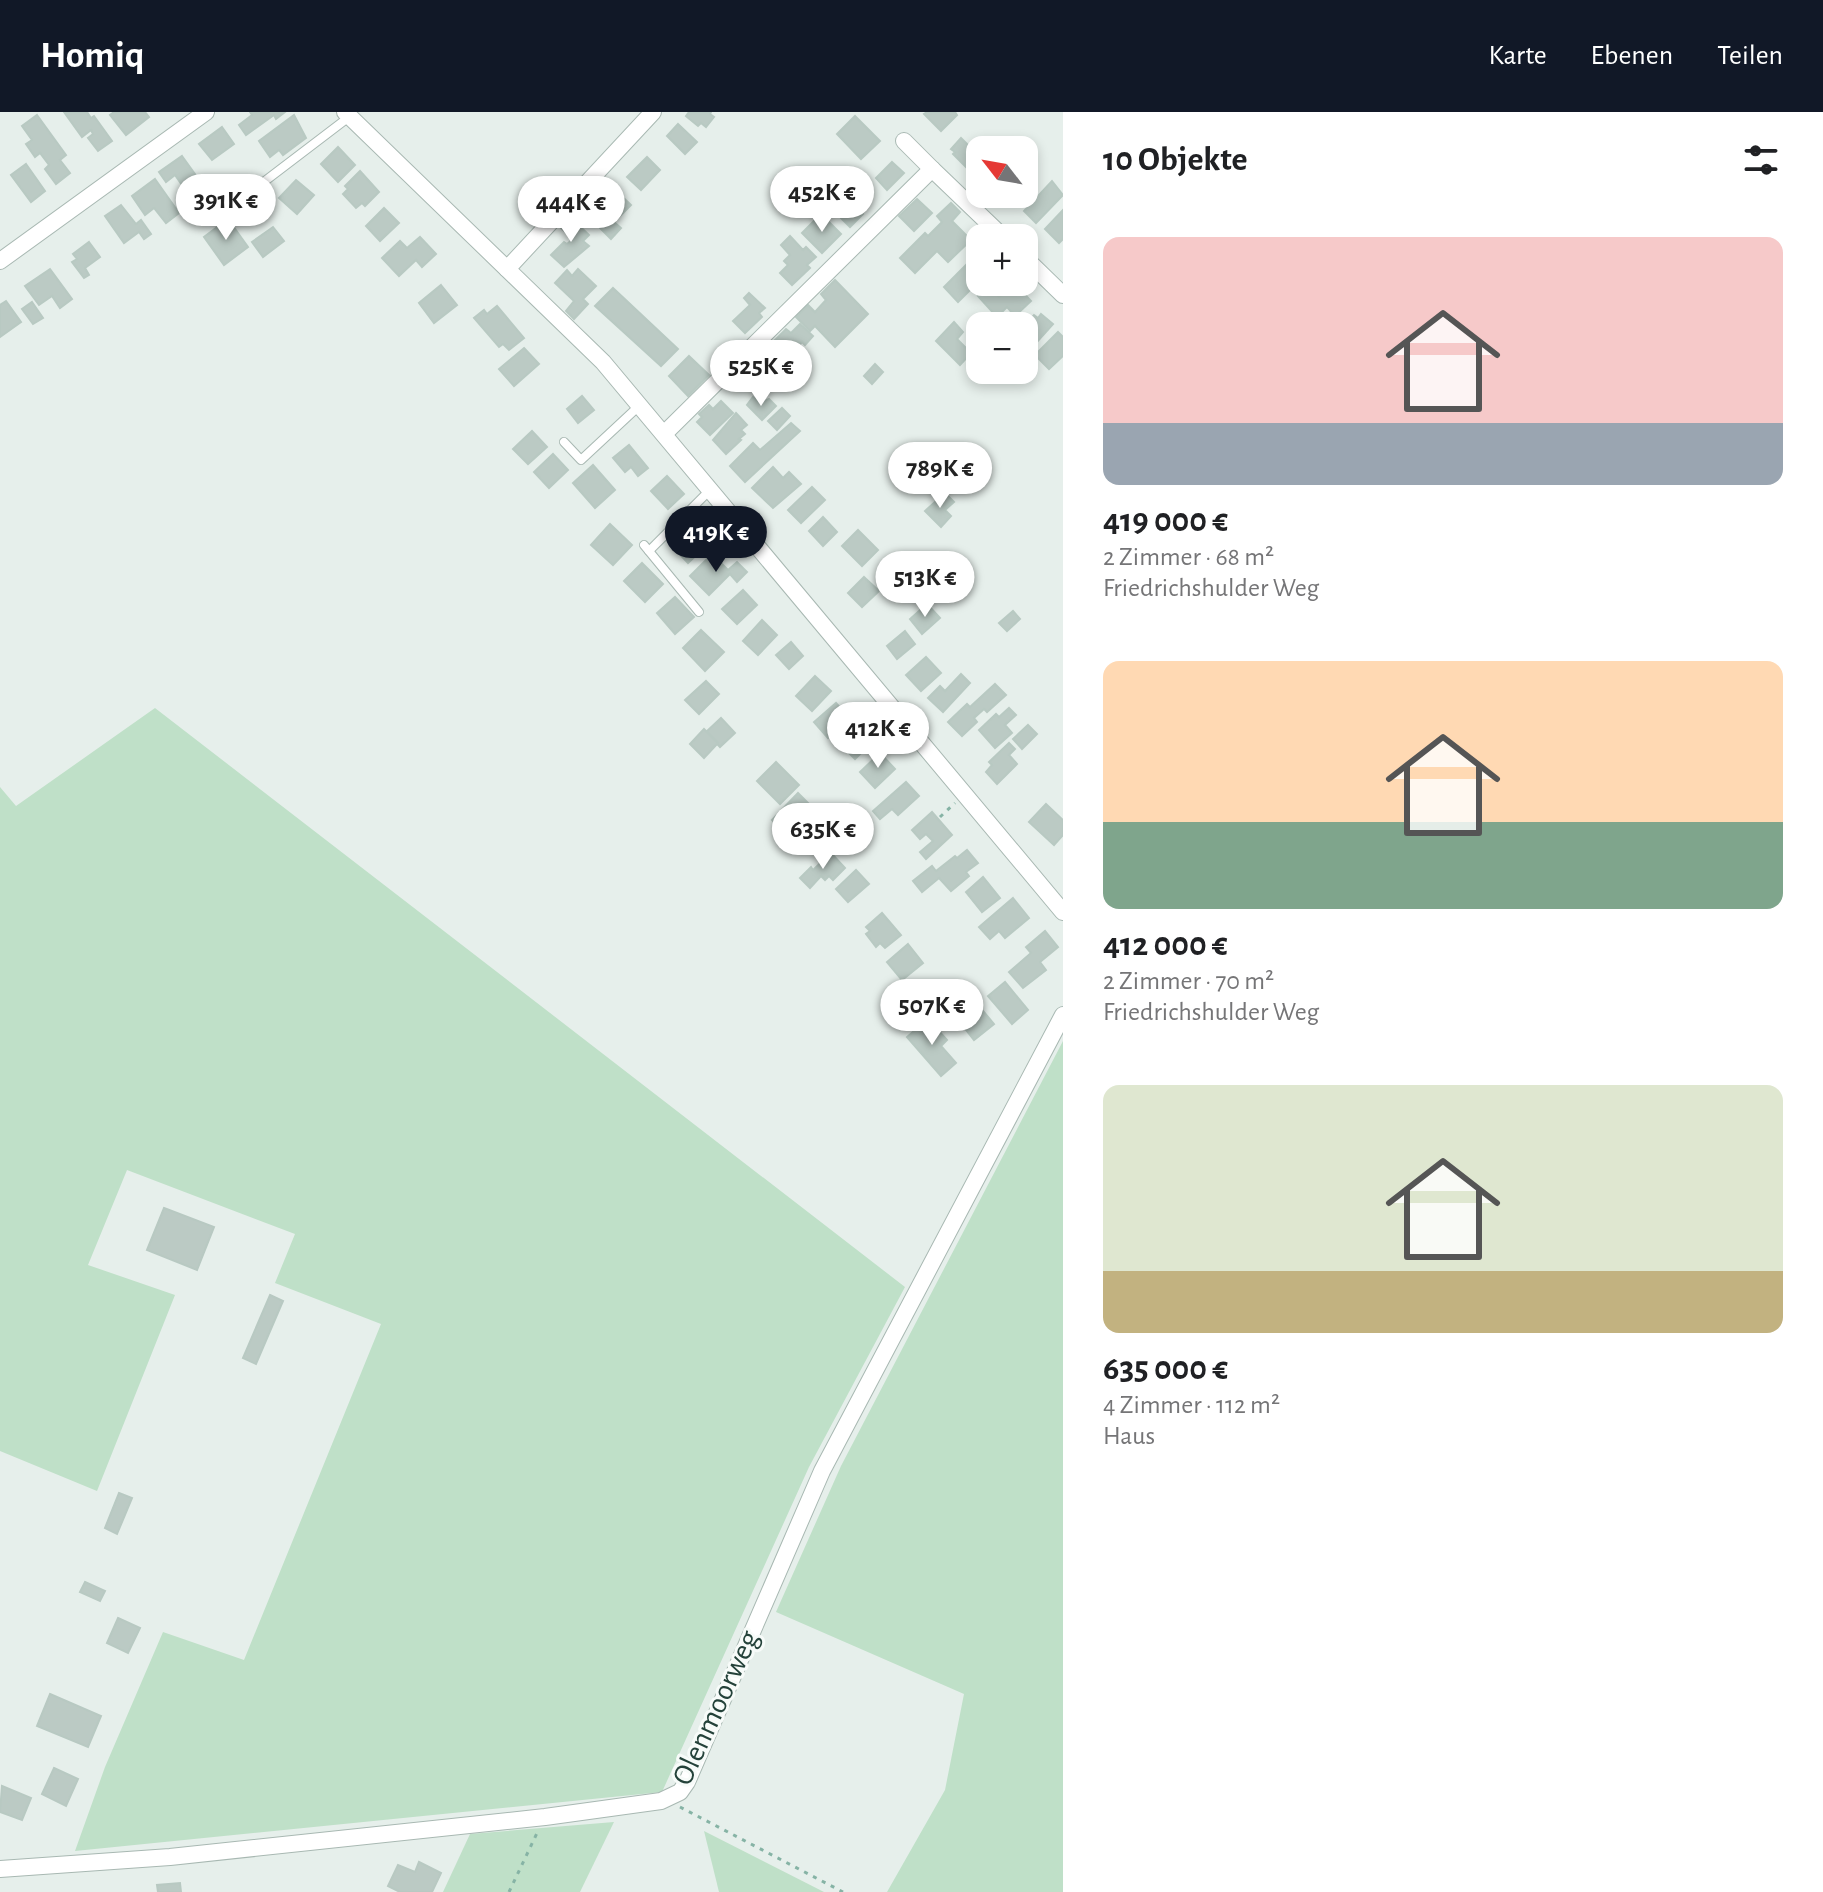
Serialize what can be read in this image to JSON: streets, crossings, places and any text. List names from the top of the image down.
{
  "streets": {
    "street": ["Olenmoorweg"]
  },
  "north": "top left",
  "page": {
    "header": "Homiq",
    "nav": ["Karte", "Ebenen", "Teilen"],
    "heading": "10 Objekte",
    "map_buttons": ["+", "−"],
    "price": [
      "452K €",
      "391K €",
      "444K €",
      "525K €",
      "789K €",
      "419K €",
      "513K €",
      "412K €",
      "635K €",
      "507K €"
    ],
    "list": [
      {
        "name": "419 000 €",
        "note": "2 Zimmer · 68 m² · Friedrichshulder Weg"
      },
      {
        "name": "412 000 €",
        "note": "2 Zimmer · 70 m² · Friedrichshulder Weg"
      },
      {
        "name": "635 000 €",
        "note": "4 Zimmer · 112 m² · Haus"
      }
    ]
  }
}
